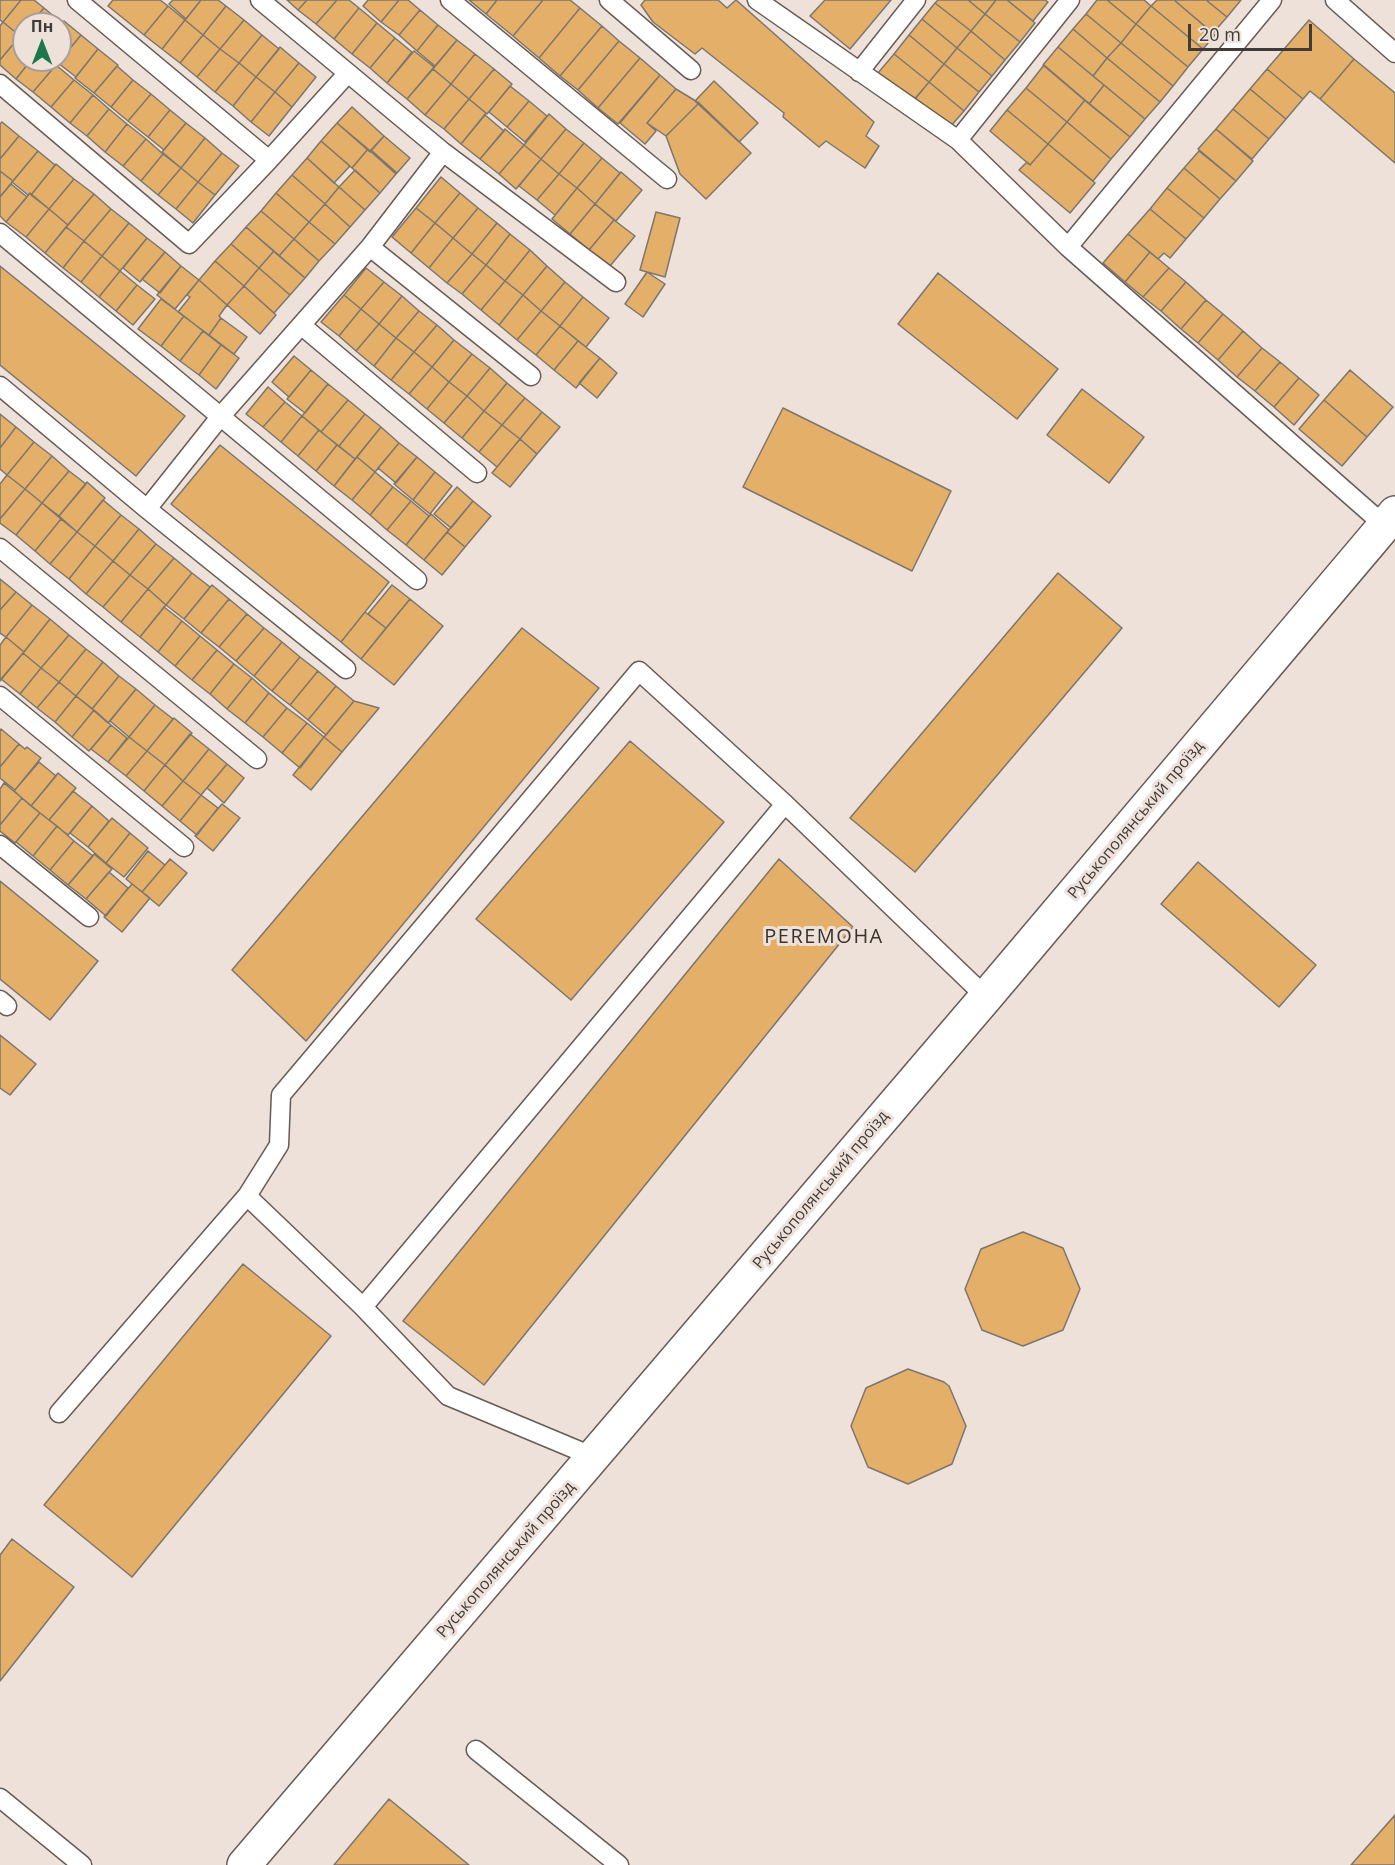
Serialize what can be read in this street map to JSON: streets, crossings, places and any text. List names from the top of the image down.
{
  "streets": {
    "street": ["Руськополянський проїзд"]
  },
  "districts": ["PEREMOHA"],
  "scale_bar": "20 m",
  "north": "top"
}
